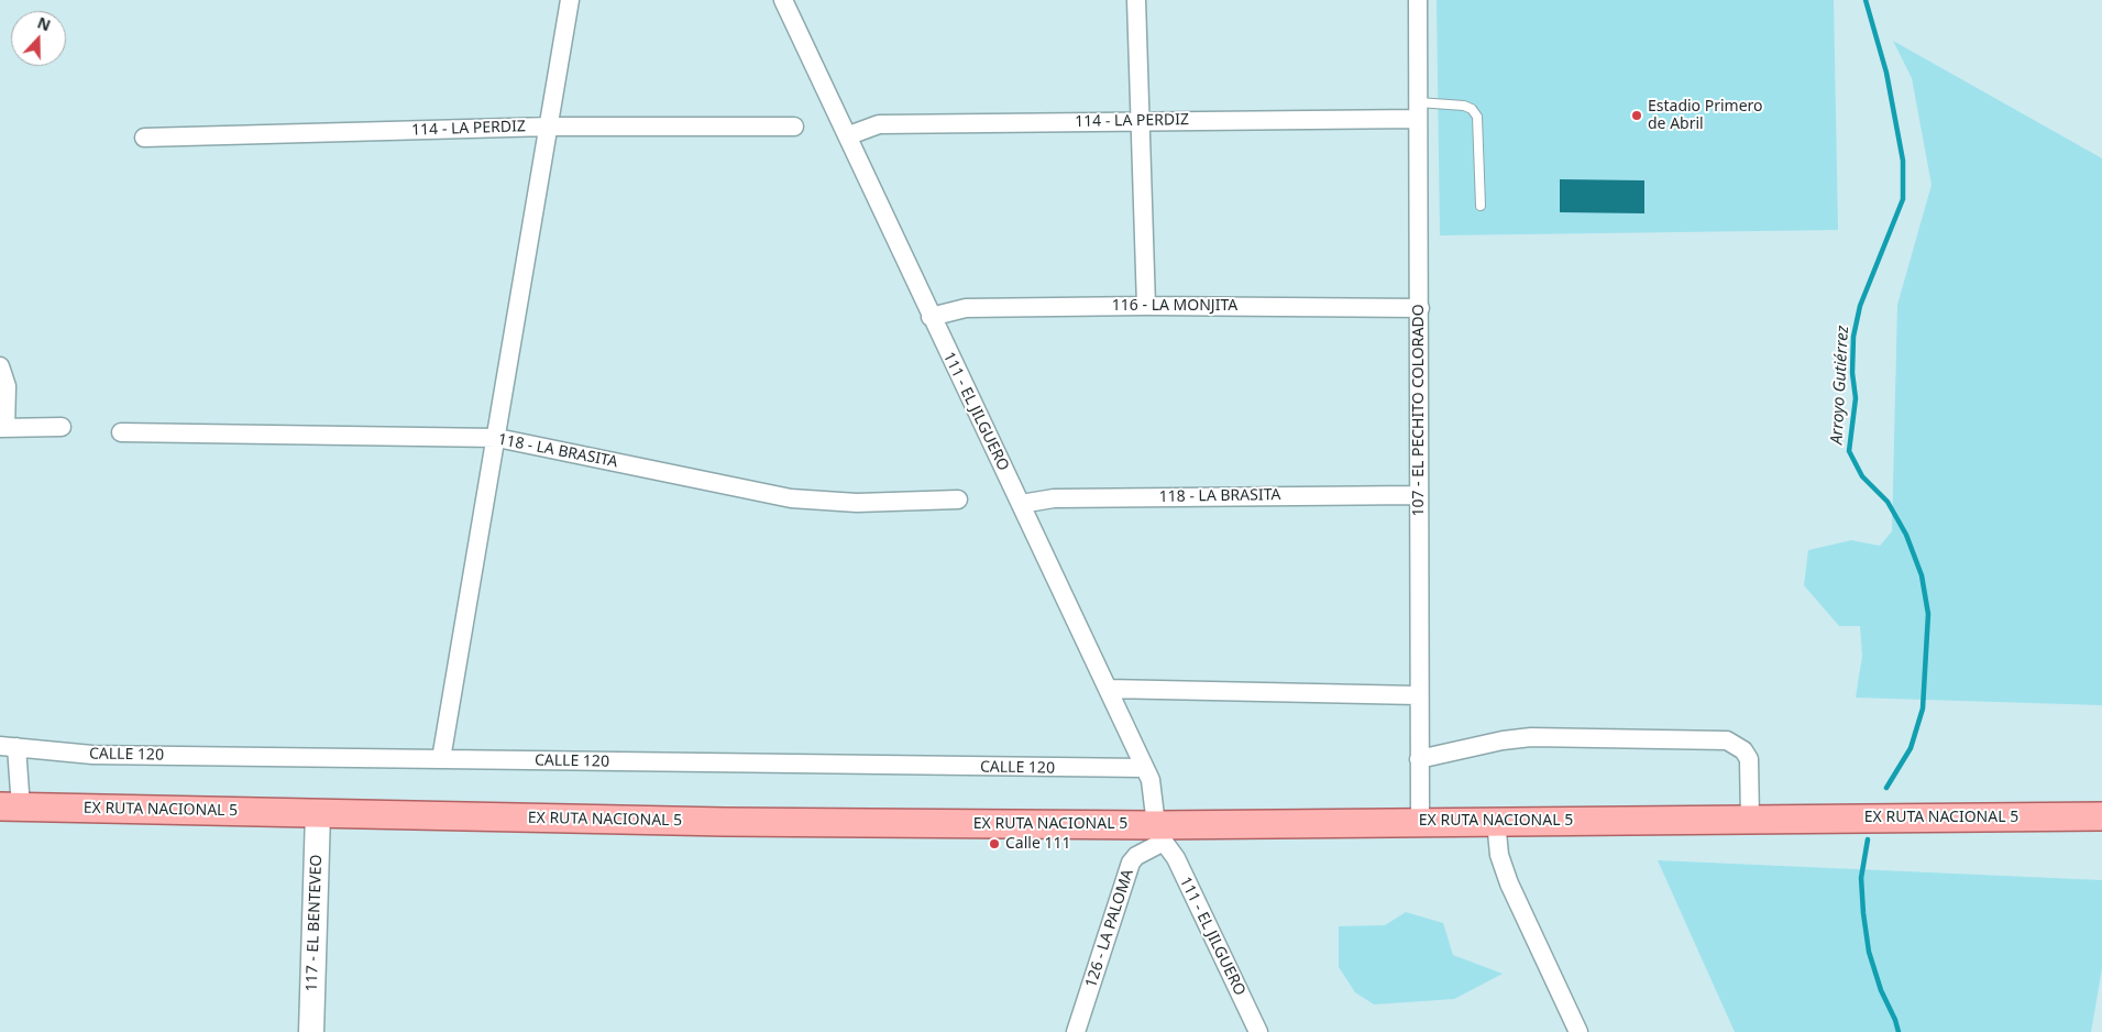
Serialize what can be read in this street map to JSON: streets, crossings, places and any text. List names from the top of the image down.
{
  "streets": {
    "main road": ["EX RUTA NACIONAL 5"],
    "street": [
      "114 - LA PERDIZ",
      "116 - LA MONJITA",
      "107 - EL PECHITO COLORADO",
      "111 - EL JILGUERO",
      "118 - LA BRASITA",
      "CALLE 120",
      "117 - EL BENTEVEO",
      "126 - LA PALOMA"
    ]
  },
  "crossings": [
    ["114 - LA PERDIZ", "107 - EL PECHITO COLORADO"],
    ["114 - LA PERDIZ", "111 - EL JILGUERO"],
    ["116 - LA MONJITA", "107 - EL PECHITO COLORADO"],
    ["116 - LA MONJITA", "111 - EL JILGUERO"],
    ["107 - EL PECHITO COLORADO", "118 - LA BRASITA"],
    ["107 - EL PECHITO COLORADO", "EX RUTA NACIONAL 5"],
    ["111 - EL JILGUERO", "118 - LA BRASITA"],
    ["111 - EL JILGUERO", "CALLE 120"],
    ["111 - EL JILGUERO", "EX RUTA NACIONAL 5"],
    ["111 - EL JILGUERO", "126 - LA PALOMA"],
    ["EX RUTA NACIONAL 5", "117 - EL BENTEVEO"],
    ["EX RUTA NACIONAL 5", "126 - LA PALOMA"]
  ],
  "water": ["Arroyo Gutiérrez"],
  "places": ["Estadio Primero de Abril", "Calle 111"],
  "north": "top"
}
